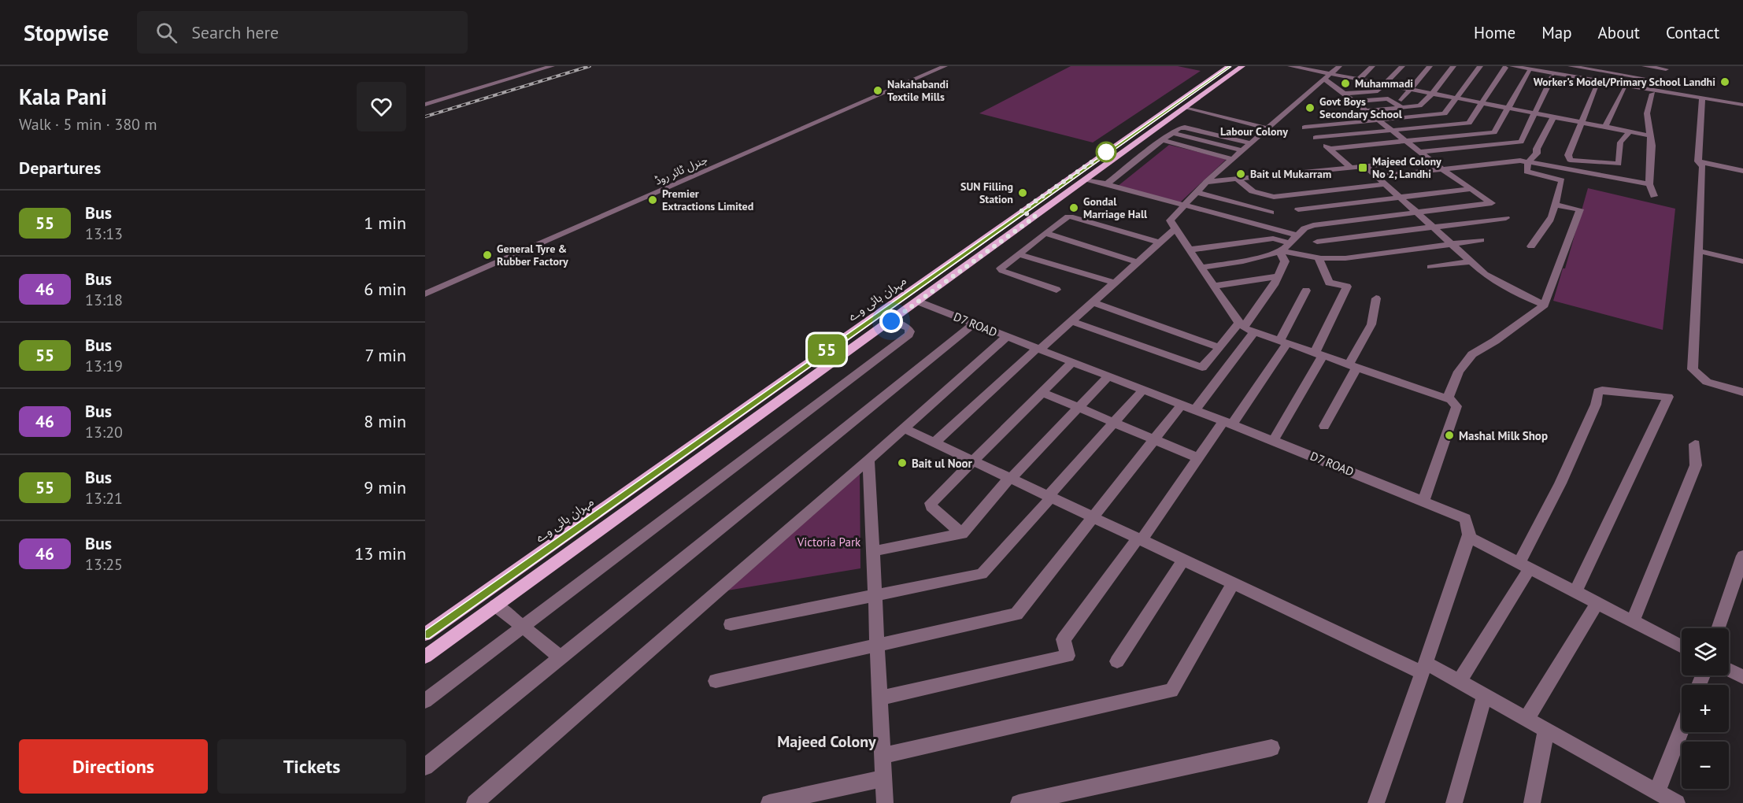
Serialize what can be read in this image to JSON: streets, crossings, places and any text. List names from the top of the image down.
{
  "streets": {
    "main road": ["مہران ہائی وے"],
    "street": ["جنرل ٹائر روڈ", "D7 ROAD"]
  },
  "districts": ["Labour Colony", "Majeed Colony"],
  "parks": ["Victoria Park"],
  "places": {
    "other": [
      "Worker's Model/Primary School Landhi",
      "Muhammadi",
      "Nakahabandi Textile Mills",
      "Govt Boys Secondary School",
      "Bait ul Mukarram",
      "SUN Filling Station",
      "Premier Extractions Limited",
      "Gondal Marriage Hall",
      "General Tyre & Rubber Factory",
      "Mashal Milk Shop",
      "Bait ul Noor"
    ],
    "transit": ["Majeed Colony No 2, Landhi"]
  },
  "lines": ["bus line 55"],
  "page": {
    "header": "Stopwise",
    "search": "Search here",
    "nav": [
      "Home",
      "Map",
      "About",
      "Contact"
    ],
    "heading": [
      ["Kala Pani", "Walk · 5 min · 380 m"],
      "Departures"
    ],
    "on_map": "55",
    "list": [
      {
        "mark": "55",
        "name": "Bus",
        "note": "13:13",
        "value": "1 min"
      },
      {
        "mark": "46",
        "name": "Bus",
        "note": "13:18",
        "value": "6 min"
      },
      {
        "mark": "55",
        "name": "Bus",
        "note": "13:19",
        "value": "7 min"
      },
      {
        "mark": "46",
        "name": "Bus",
        "note": "13:20",
        "value": "8 min"
      },
      {
        "mark": "55",
        "name": "Bus",
        "note": "13:21",
        "value": "9 min"
      },
      {
        "mark": "46",
        "name": "Bus",
        "note": "13:25",
        "value": "13 min"
      }
    ],
    "map_buttons": ["+", "−"],
    "buttons": ["Directions", "Tickets"]
  }
}
